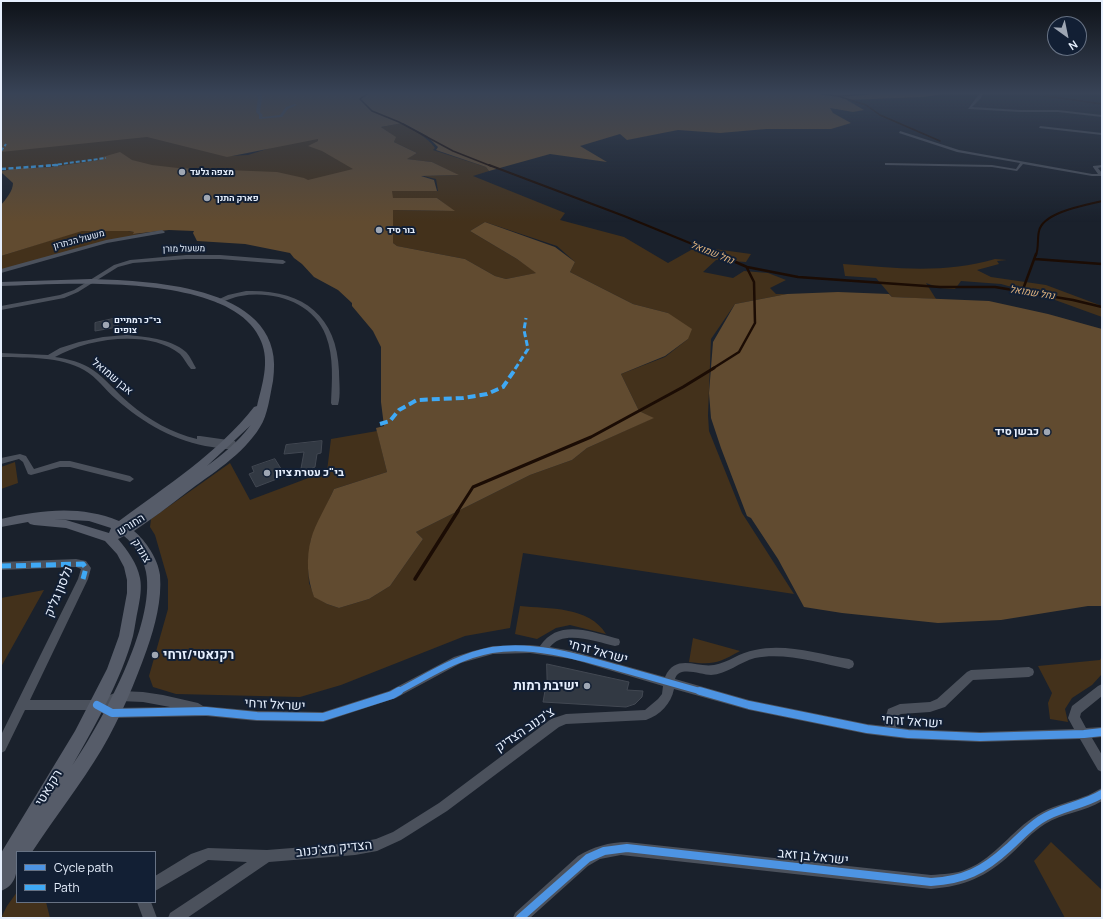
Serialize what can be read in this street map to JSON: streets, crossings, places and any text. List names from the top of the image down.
{
  "streets": {
    "street": [
      "משעול הכתרון",
      "משעול מורן",
      "אבן שמואל",
      "החורש",
      "צונדק",
      "נלסון גליק",
      "ישראל זרחי",
      "צ'כנוב הצדיק",
      "רקנאטי",
      "הצדיק מצ'כנוב",
      "ישראל בן זאב"
    ]
  },
  "crossings": [
    ["אבן שמואל", "החורש"],
    ["החורש", "צונדק"],
    ["צונדק", "ישראל זרחי"],
    ["צונדק", "רקנאטי"],
    ["ישראל זרחי", "צ'כנוב הצדיק"],
    ["ישראל זרחי", "רקנאטי"],
    ["צ'כנוב הצדיק", "הצדיק מצ'כנוב"]
  ],
  "water": ["נחל שמואל"],
  "places": [
    "מצפה גלעד",
    "פארק התנך",
    "בור סיד",
    "בי\"כ רמתיים צופים",
    "כבשן סיד",
    "בי\"כ עטרת ציון",
    "רקנאטי/זרחי",
    "ישיבת רמות"
  ],
  "legend": ["Cycle path", "Path"],
  "north": "bottom right"
}
